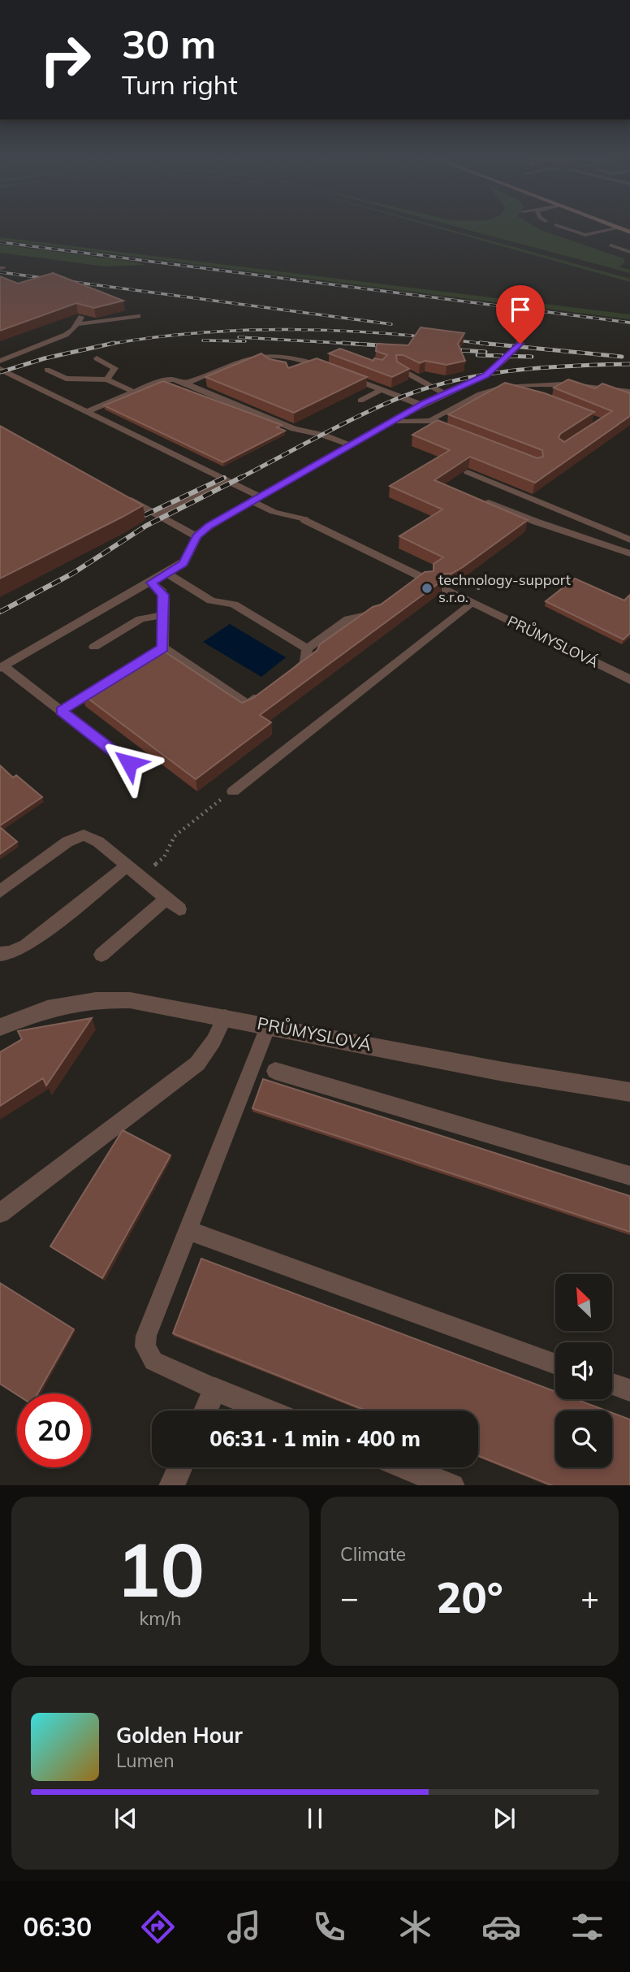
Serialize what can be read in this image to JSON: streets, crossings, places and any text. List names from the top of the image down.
{
  "streets": {
    "street": ["PRŮMYSLOVÁ"]
  },
  "places": ["technology-support s.r.o."],
  "north": "top left",
  "page": {
    "turn": ["30 m", "Turn right"],
    "limit": "20",
    "trip": "06:31 · 1 min · 400 m",
    "tile": [
      ["10", "km/h"],
      "Climate"
    ],
    "heat": ["−", "20°", "+"],
    "song": ["Golden Hour", "Lumen"],
    "tabs": "06:30"
  }
}
